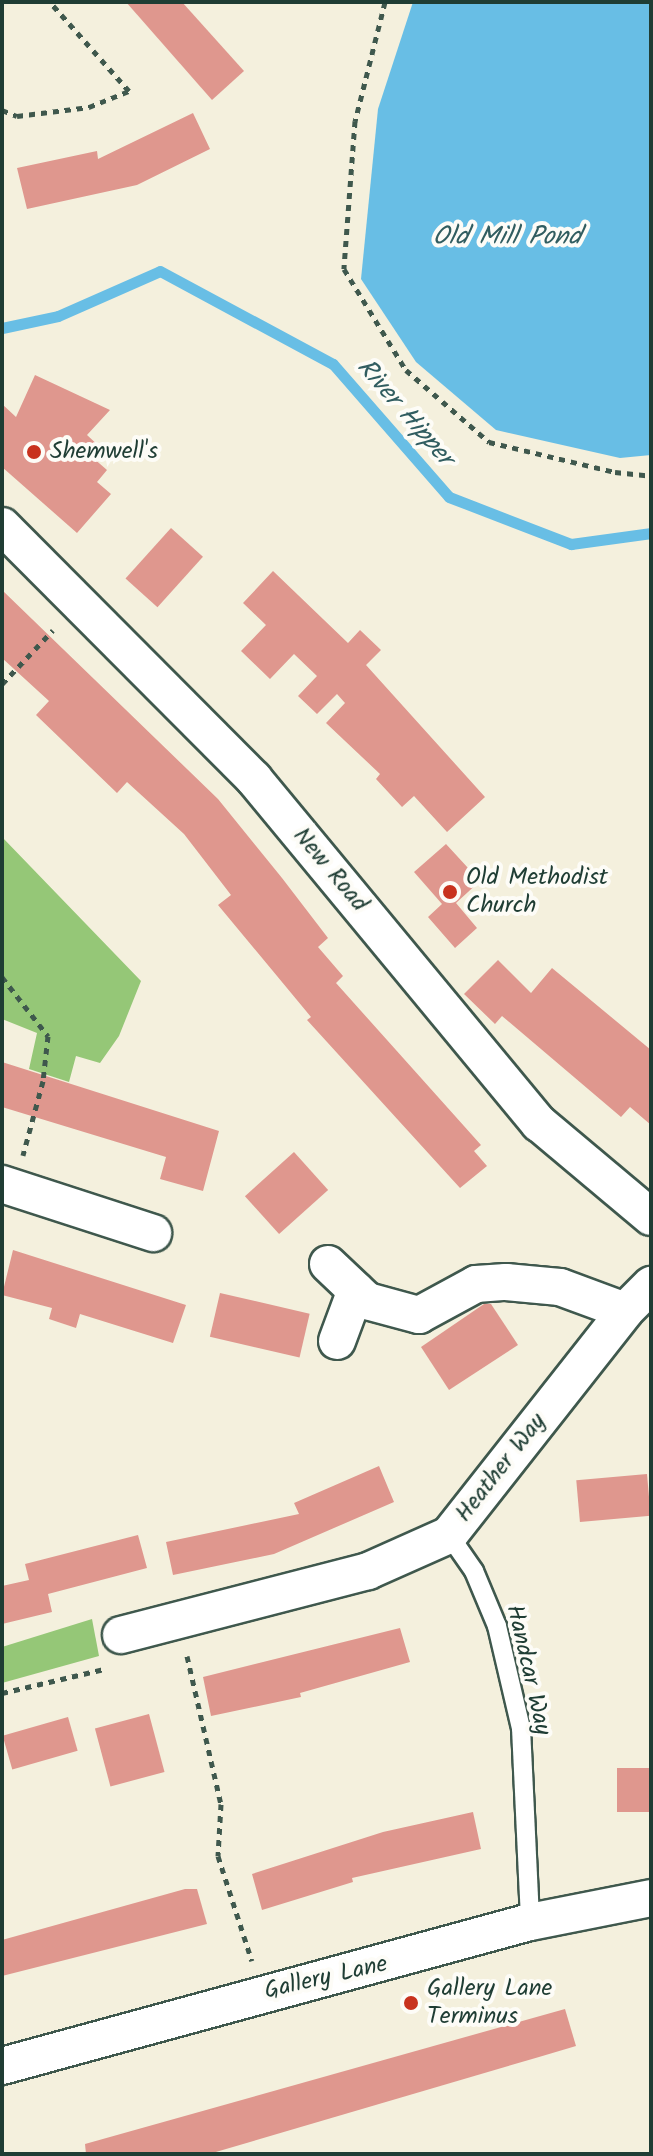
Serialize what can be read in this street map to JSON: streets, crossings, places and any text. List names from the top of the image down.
{
  "streets": {
    "street": ["New Road", "Heather Way", "Gallery Lane"],
    "lane": ["Handcar Way"]
  },
  "crossings": [
    ["Heather Way", "Handcar Way"],
    ["Handcar Way", "Gallery Lane"]
  ],
  "water": ["Old Mill Pond", "River Hipper"],
  "places": ["Shemwell's", "Old Methodist Church", "Gallery Lane Terminus"]
}
